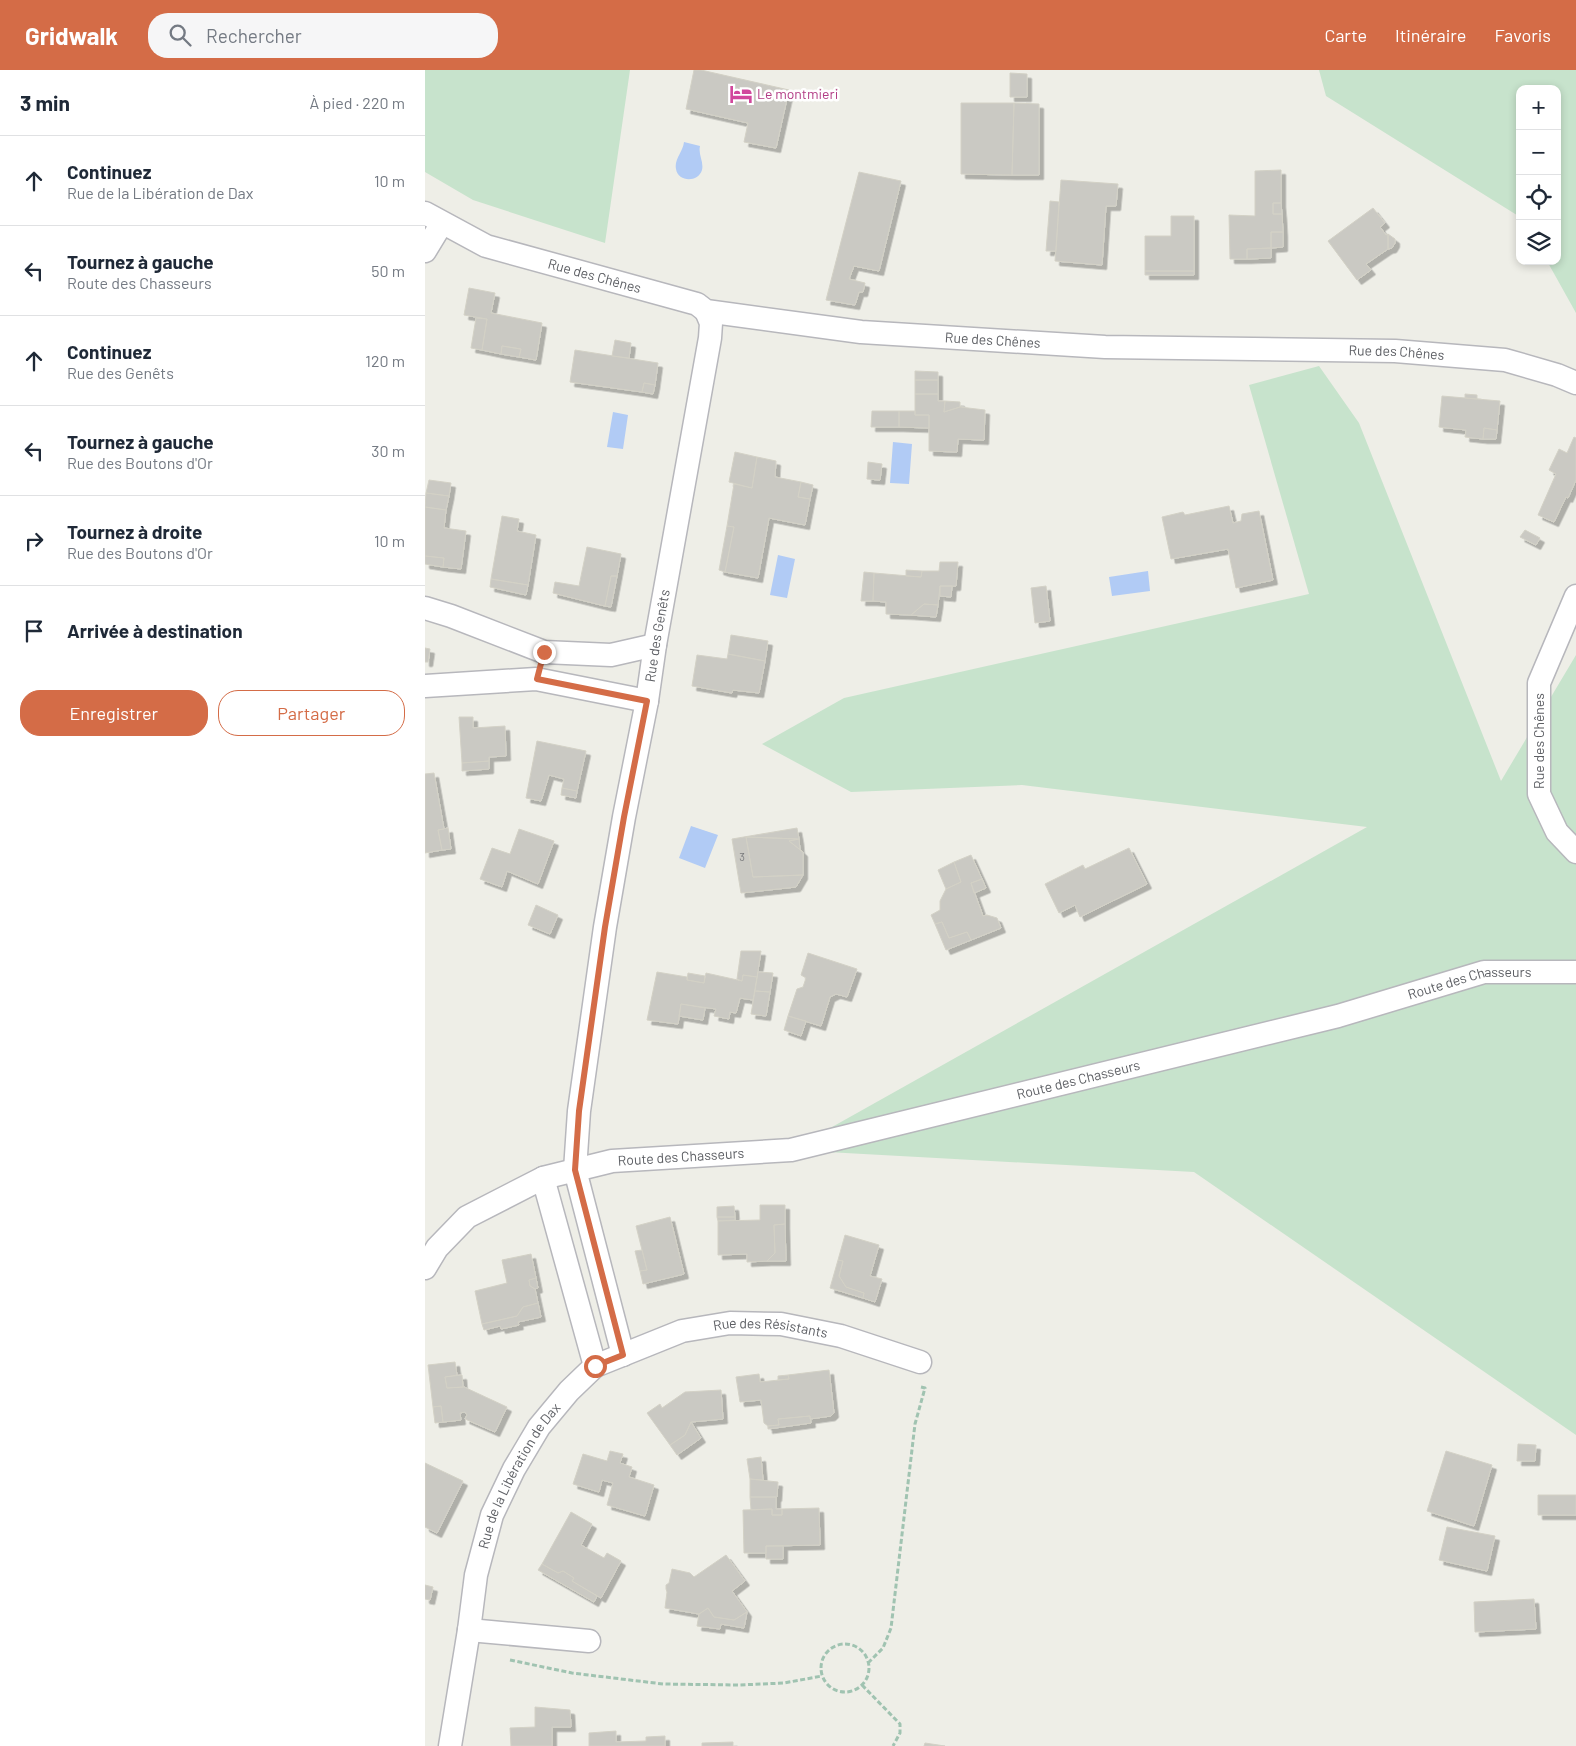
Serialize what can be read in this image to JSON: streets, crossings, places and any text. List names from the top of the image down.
{
  "streets": {
    "street": [
      "Rue des Chênes",
      "Rue des Genêts",
      "Route des Chasseurs",
      "Rue des Résistants",
      "Rue de la Libération de Dax"
    ]
  },
  "crossings": [
    ["Rue des Chênes", "Rue des Genêts"],
    ["Rue des Genêts", "Route des Chasseurs"],
    ["Rue des Résistants", "Rue de la Libération de Dax"]
  ],
  "places": {
    "hotel": ["Le montmieri"]
  },
  "house_numbers": ["3"],
  "page": {
    "header": "Gridwalk",
    "search": "Rechercher",
    "nav": ["Carte", "Itinéraire", "Favoris"],
    "heading": ["3 min", "À pied · 220 m"],
    "map_buttons": ["+", "−"],
    "list": [
      ["Continuez", "Rue de la Libération de Dax", "10 m"],
      ["Tournez à gauche", "Route des Chasseurs", "50 m"],
      ["Continuez", "Rue des Genêts", "120 m"],
      ["Tournez à gauche", "Rue des Boutons d'Or", "30 m"],
      ["Tournez à droite", "Rue des Boutons d'Or", "10 m"],
      "Arrivée à destination"
    ],
    "buttons": ["Enregistrer", "Partager"]
  }
}
